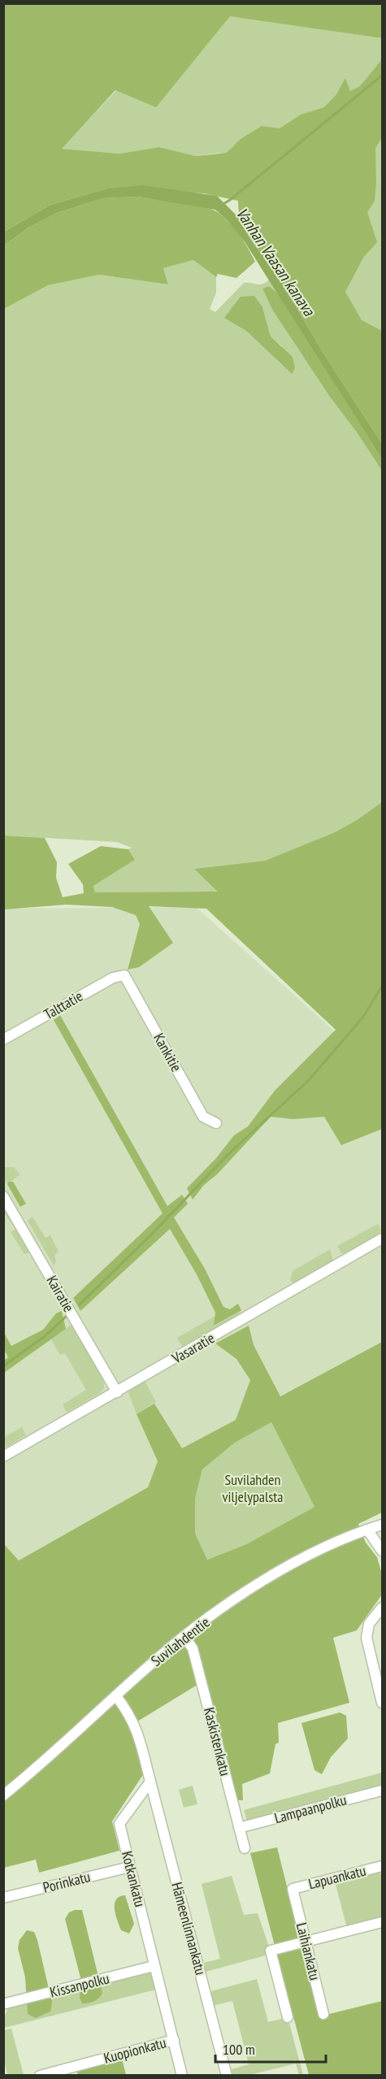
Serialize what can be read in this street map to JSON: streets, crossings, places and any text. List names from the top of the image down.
{
  "streets": {
    "street": [
      "Talttatie",
      "Kankitie",
      "Kairatie",
      "Vasaratie",
      "Suvilahdentie",
      "Kaskistenkatu",
      "Lampaanpolku",
      "Lapuankatu",
      "Kotkankatu",
      "Porinkatu",
      "Hämeenlinnankatu",
      "Laihiankatu",
      "Kissanpolku",
      "Kuopionkatu"
    ]
  },
  "crossings": [
    ["Talttatie", "Kankitie"],
    ["Kairatie", "Vasaratie"],
    ["Suvilahdentie", "Kaskistenkatu"],
    ["Kaskistenkatu", "Lampaanpolku"],
    ["Lapuankatu", "Laihiankatu"],
    ["Kotkankatu", "Porinkatu"],
    ["Kotkankatu", "Hämeenlinnankatu"],
    ["Kotkankatu", "Kissanpolku"],
    ["Kotkankatu", "Kuopionkatu"]
  ],
  "water": ["Vanhan Vaasan kanava"],
  "parks": ["Suvilahden viljelypalsta"],
  "scale_bar": "100 m"
}
